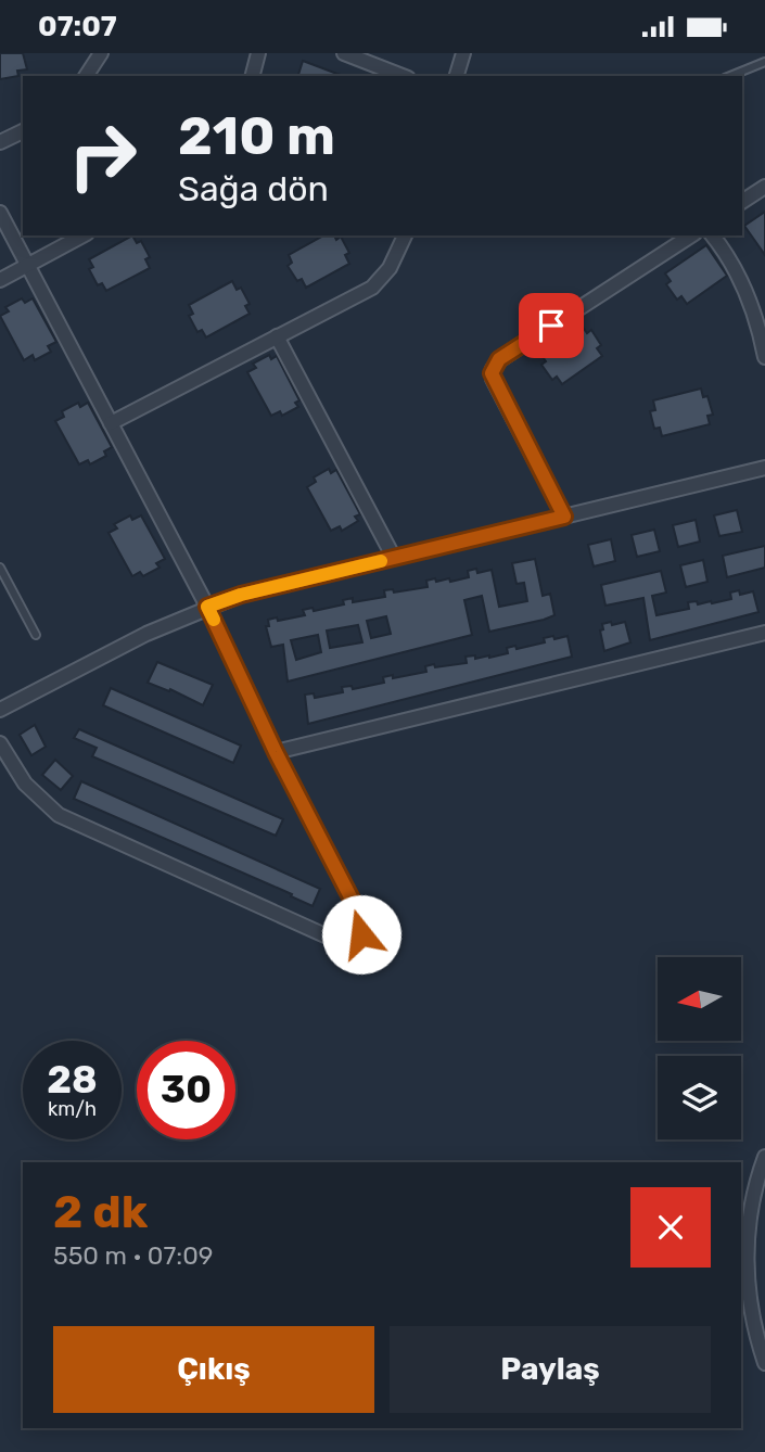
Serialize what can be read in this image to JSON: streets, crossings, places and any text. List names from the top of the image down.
{
  "north": "left",
  "page": {
    "status": "07:07",
    "turn": ["210 m", "Sağa dön"],
    "speed": "28 km/h",
    "limit": "30",
    "heading": ["2 dk", "550 m · 07:09"],
    "buttons": ["Çıkış", "Paylaş"]
  }
}
